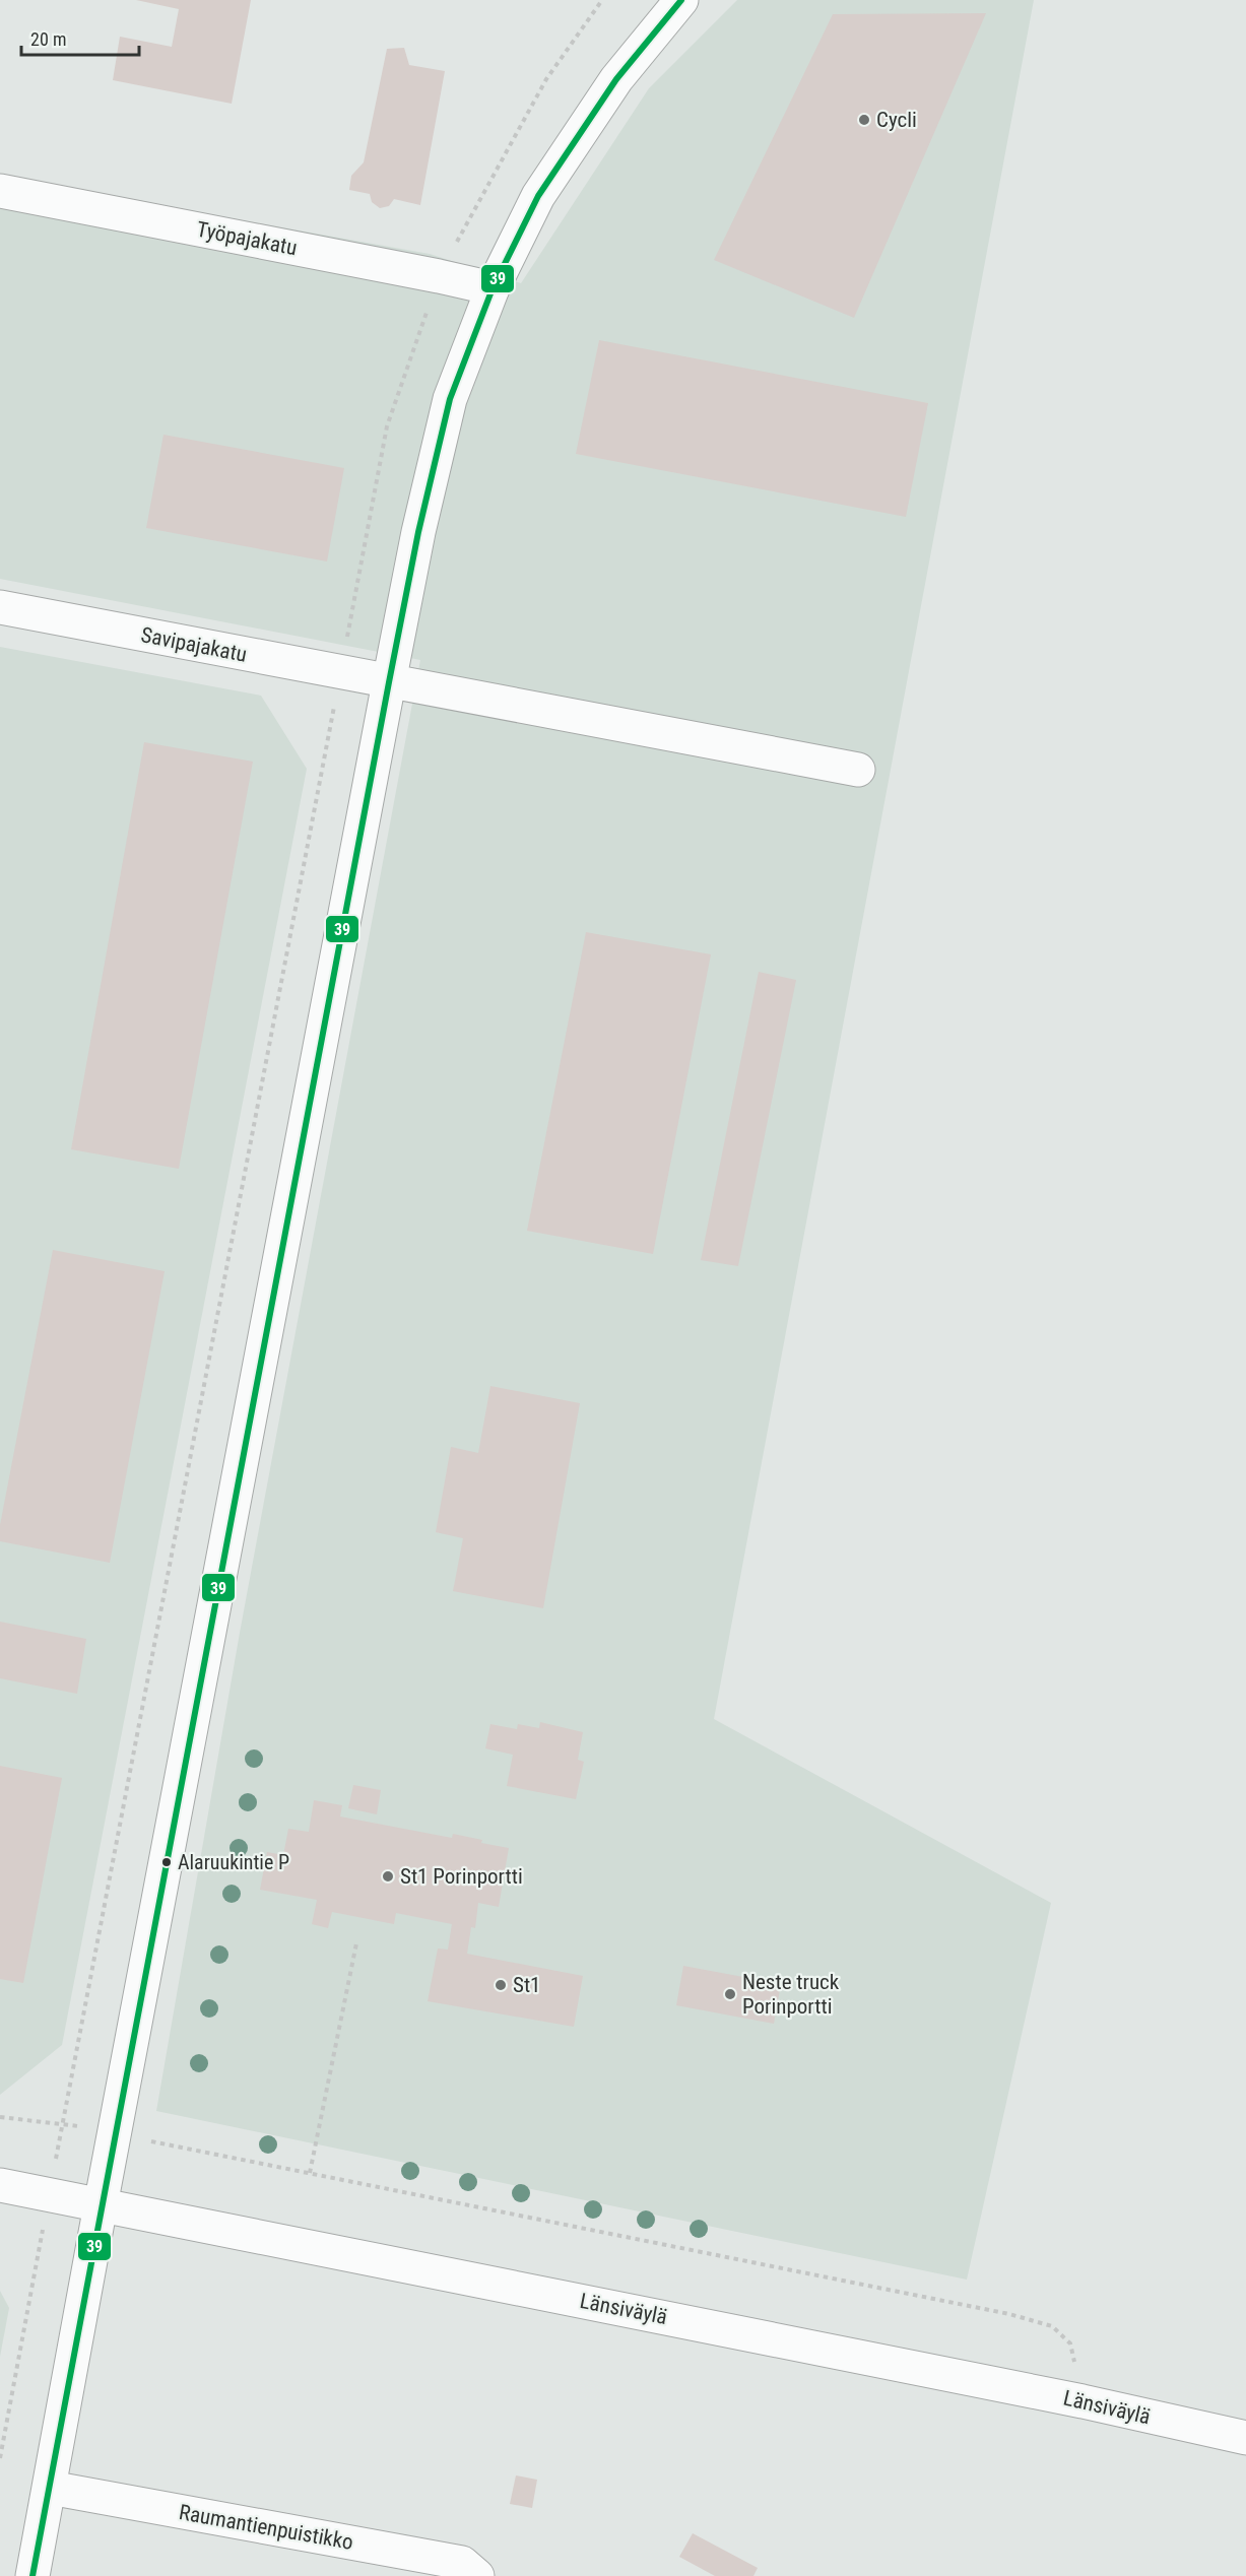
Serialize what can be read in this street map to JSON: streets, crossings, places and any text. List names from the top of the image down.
{
  "streets": {
    "main road": [
      "Työpajakatu",
      "Savipajakatu",
      "Länsiväylä",
      "Raumantienpuistikko"
    ]
  },
  "places": [
    "Cycli",
    "Alaruukintie P",
    "St1 Porinportti",
    "St1",
    "Neste truck Porinportti"
  ],
  "lines": ["transit line 39"],
  "scale_bar": "20 m"
}
